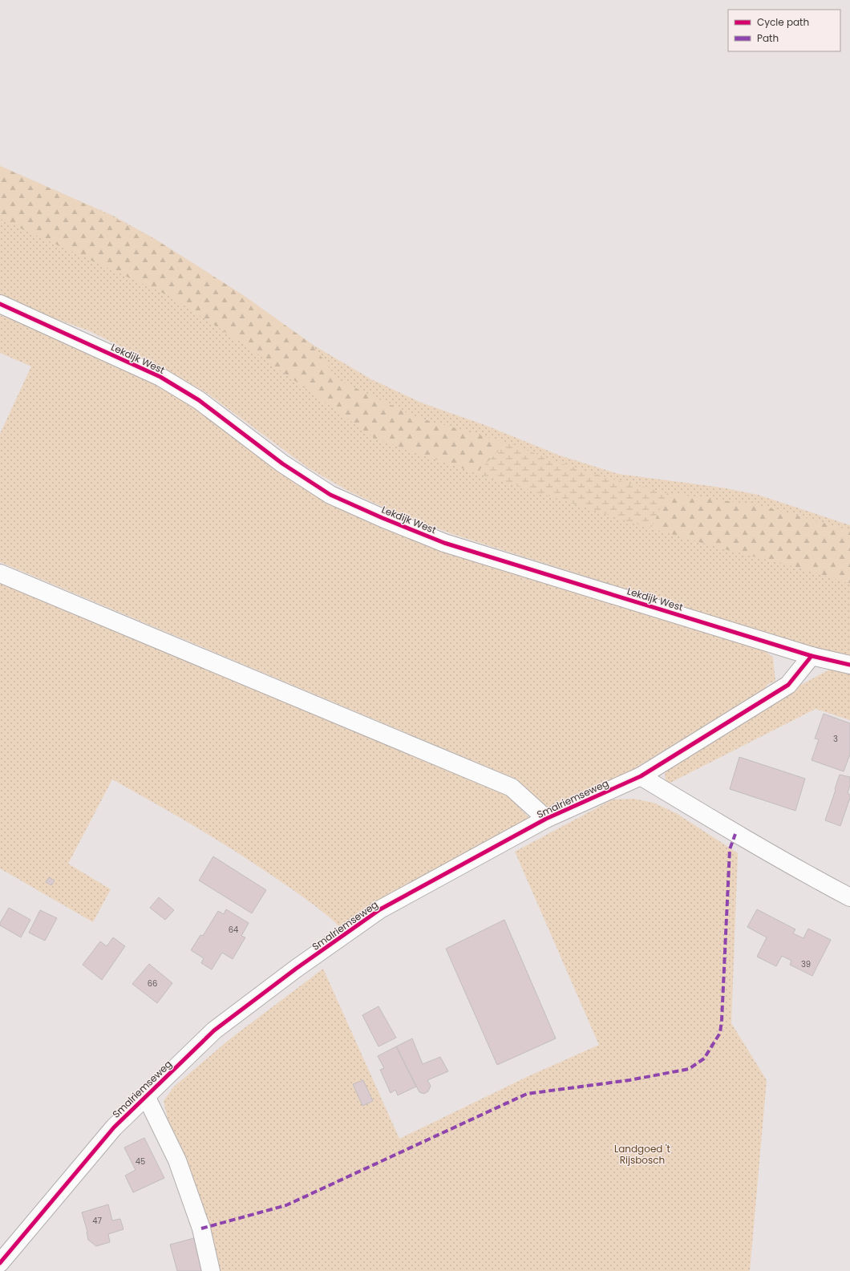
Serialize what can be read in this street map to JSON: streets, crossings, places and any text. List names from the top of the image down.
{
  "streets": {
    "street": ["Lekdijk West", "Smalriemseweg"]
  },
  "crossings": [
    ["Lekdijk West", "Smalriemseweg"]
  ],
  "parks": ["Landgoed 't Rijsbosch"],
  "house_numbers": [
    "3",
    "64",
    "39",
    "66",
    "45",
    "47"
  ],
  "legend": ["Cycle path", "Path"]
}
